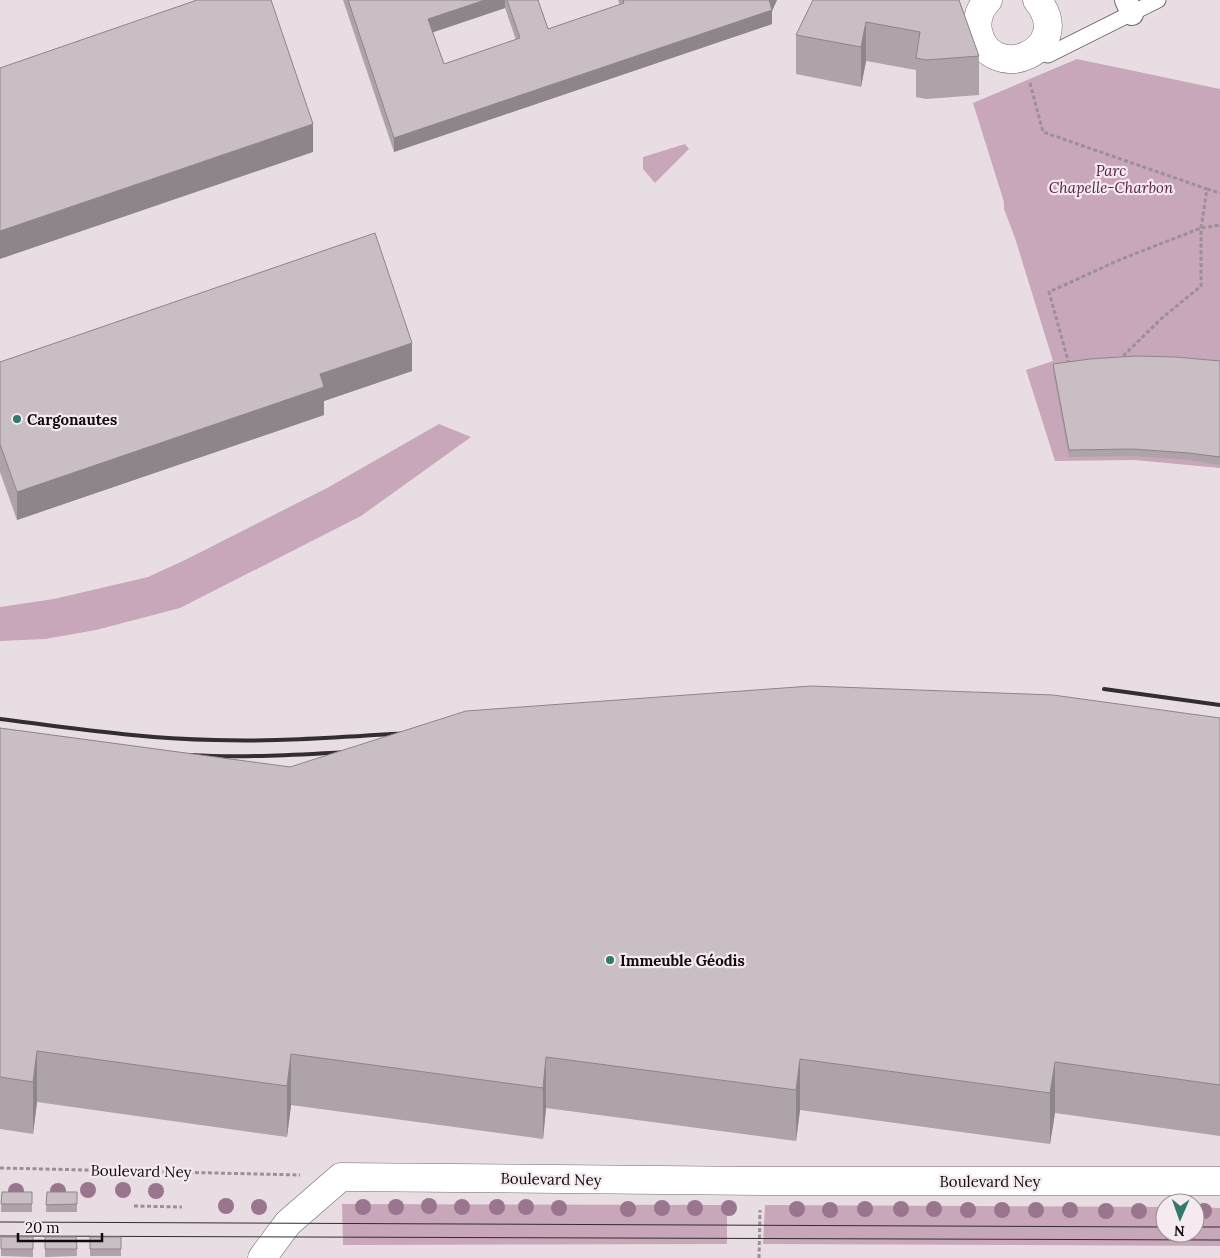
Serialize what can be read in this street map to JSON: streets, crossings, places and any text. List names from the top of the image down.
{
  "streets": {
    "street": ["Boulevard Ney"]
  },
  "parks": ["Parc Chapelle-Charbon"],
  "places": ["Cargonautes", "Immeuble Géodis"],
  "scale_bar": "20 m",
  "north": "bottom"
}
